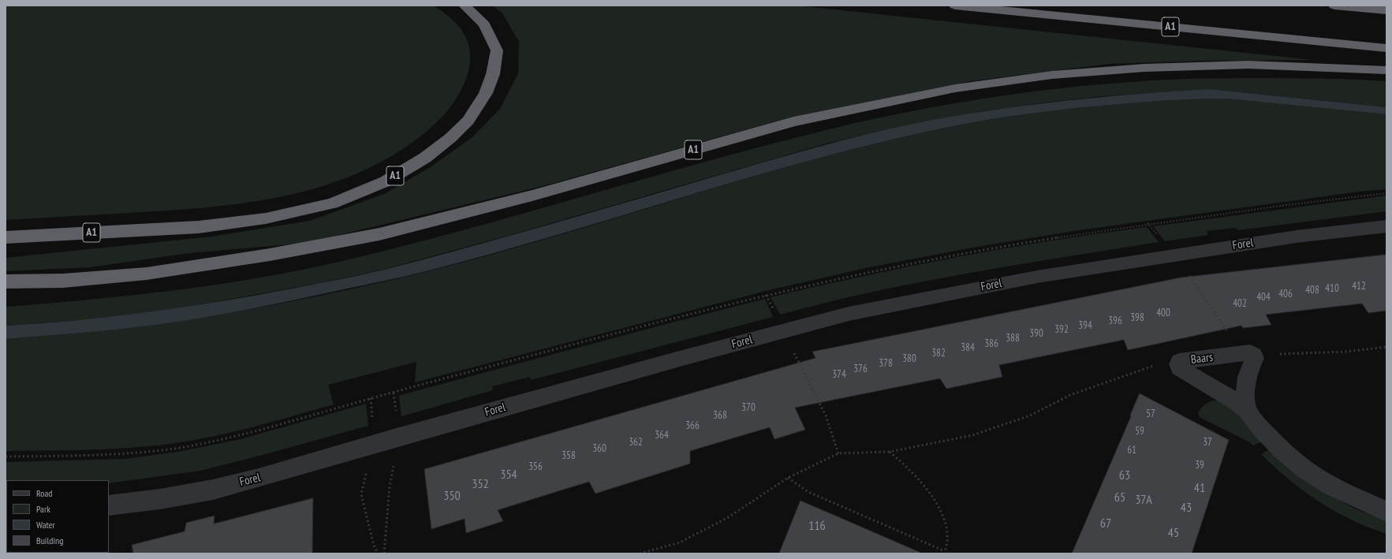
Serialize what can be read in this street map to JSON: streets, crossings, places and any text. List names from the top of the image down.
{
  "streets": {
    "highway": ["A1"],
    "street": ["Forel", "Baars"]
  },
  "house_numbers": [
    "412",
    "410",
    "408",
    "406",
    "404",
    "402",
    "400",
    "398",
    "396",
    "394",
    "392",
    "390",
    "388",
    "386",
    "384",
    "382",
    "380",
    "378",
    "376",
    "374",
    "370",
    "57",
    "368",
    "366",
    "59",
    "364",
    "362",
    "37",
    "360",
    "61",
    "358",
    "39",
    "356",
    "354",
    "63",
    "352",
    "41",
    "350",
    "65",
    "37A",
    "43",
    "67",
    "116",
    "45"
  ],
  "legend": [
    "Road",
    "Park",
    "Water",
    "Building"
  ]
}
